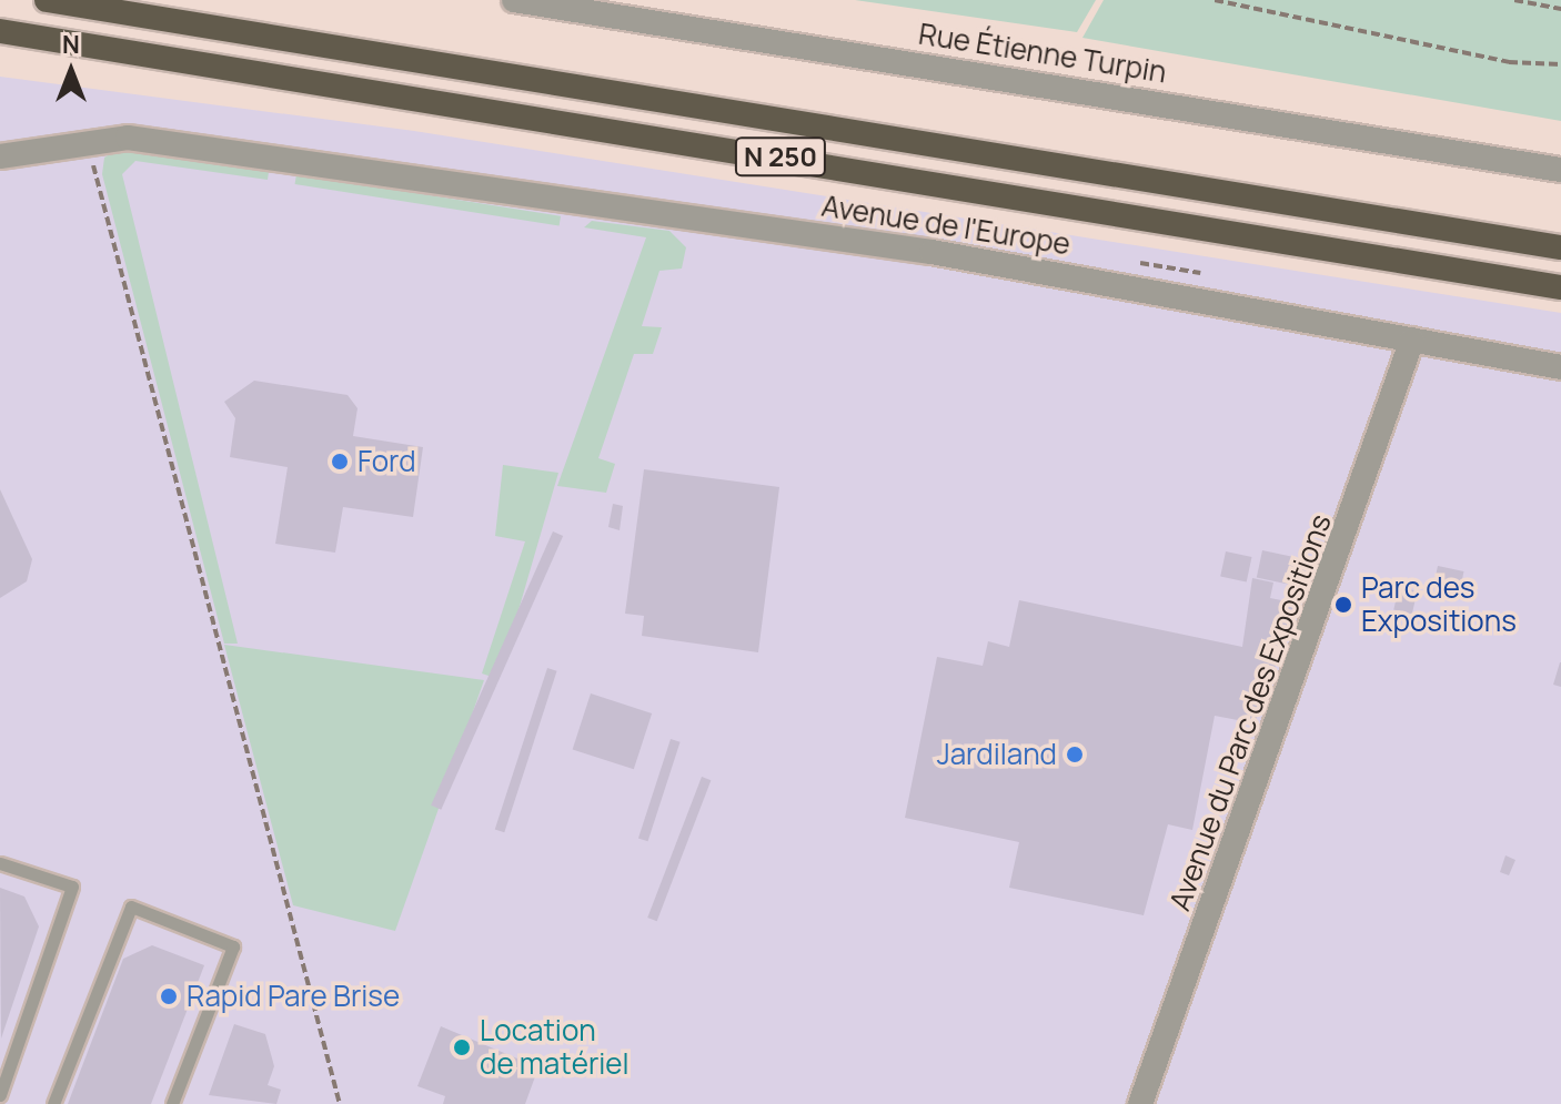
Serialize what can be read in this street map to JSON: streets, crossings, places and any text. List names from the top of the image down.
{
  "streets": {
    "highway": ["N 250"],
    "street": ["Rue Étienne Turpin", "Avenue de l'Europe", "Avenue du Parc des Expositions"]
  },
  "crossings": [
    ["Avenue de l'Europe", "Avenue du Parc des Expositions"]
  ],
  "places": [
    "Ford",
    "Parc des Expositions",
    "Jardiland",
    "Rapid Pare Brise",
    "Location de matériel"
  ],
  "north": "top"
}
